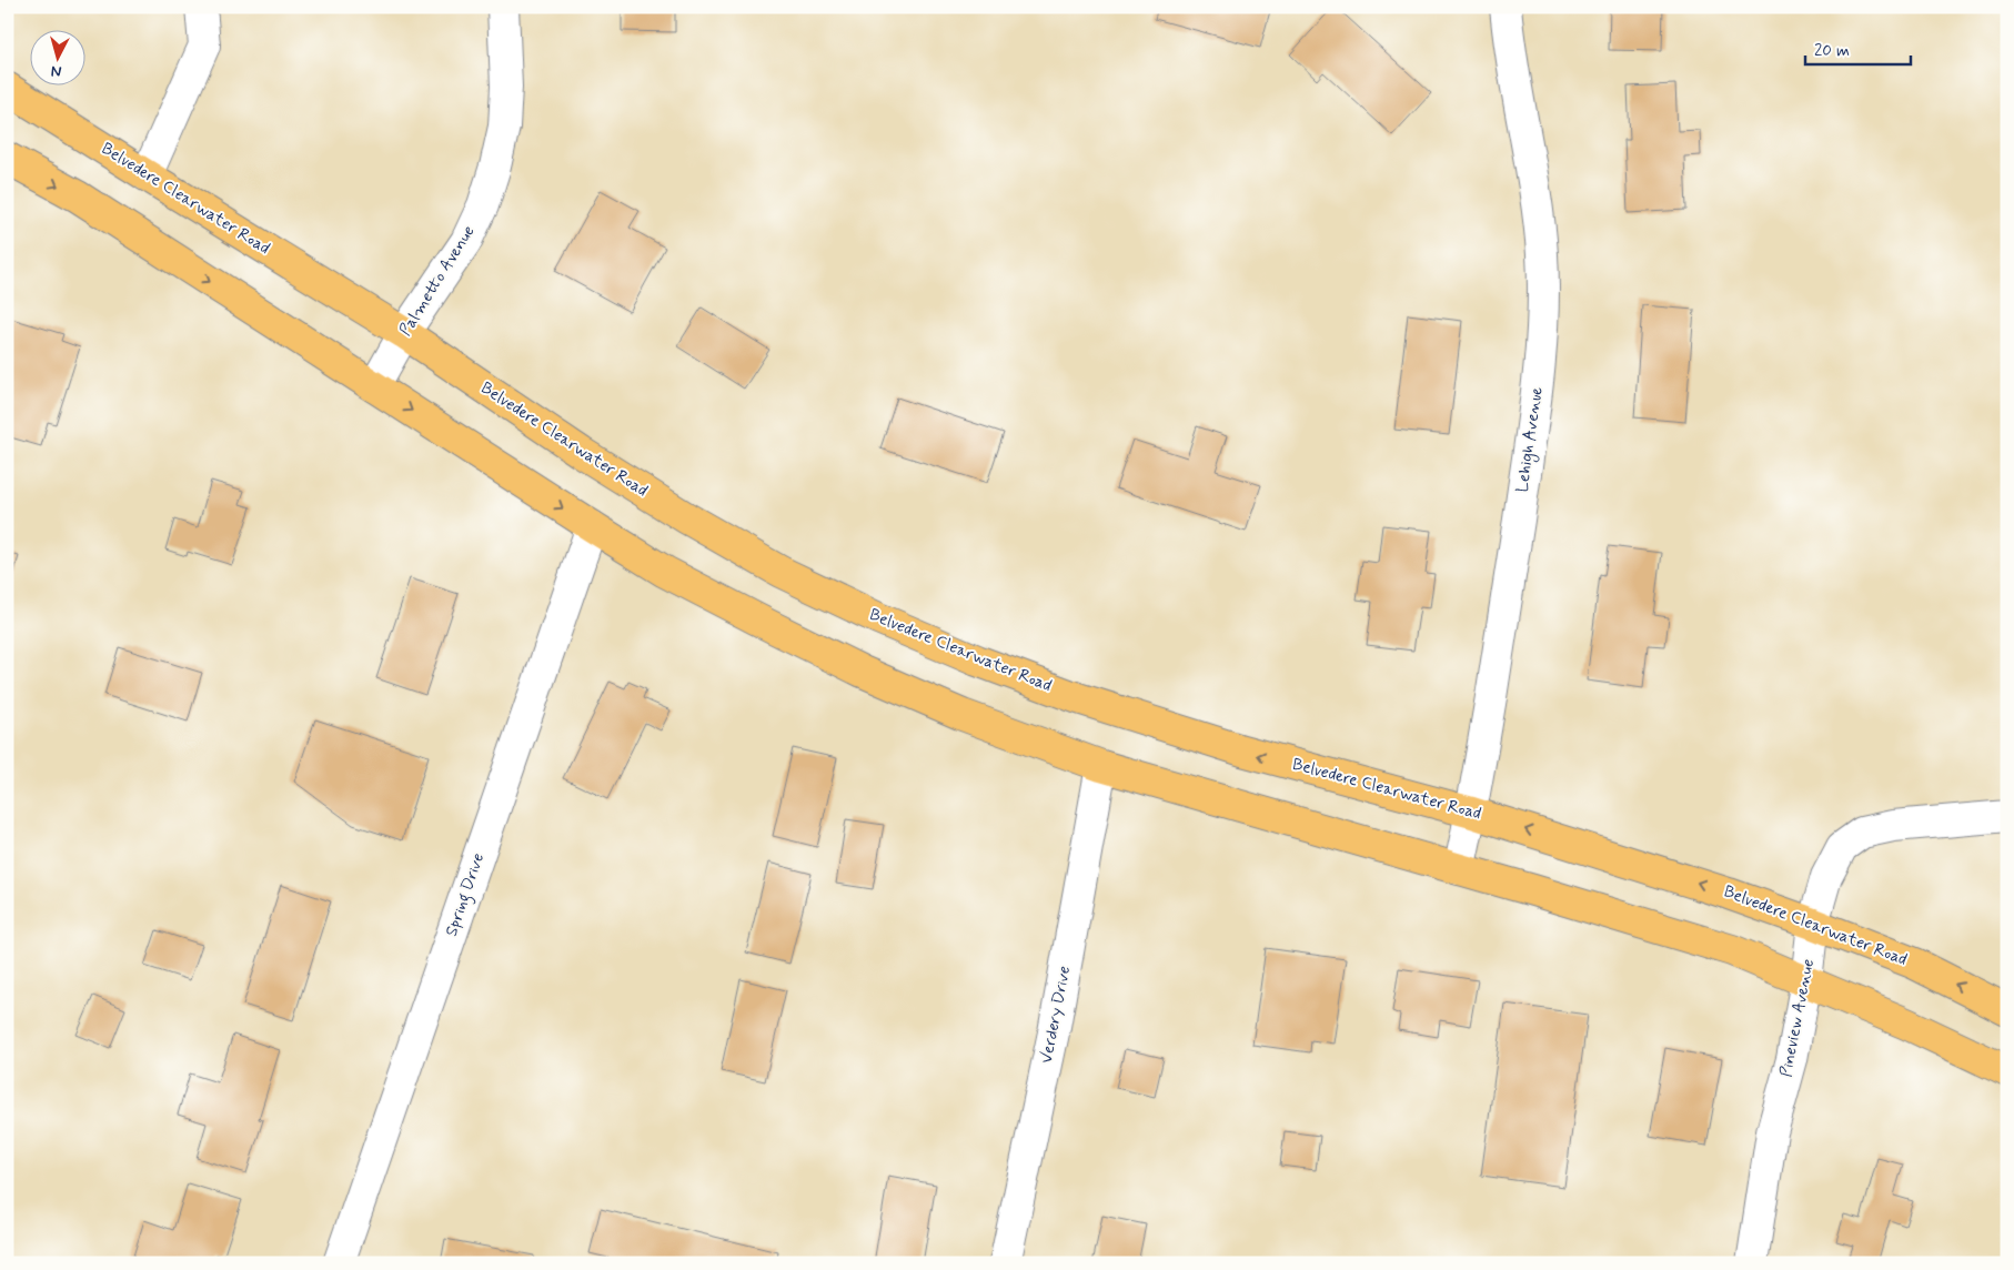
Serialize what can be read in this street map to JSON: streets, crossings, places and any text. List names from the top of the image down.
{
  "streets": {
    "main road": ["Belvedere Clearwater Road"],
    "street": [
      "Palmetto Avenue",
      "Lehigh Avenue",
      "Spring Drive",
      "Verdery Drive",
      "Pineview Avenue"
    ]
  },
  "crossings": [
    ["Belvedere Clearwater Road", "Palmetto Avenue"],
    ["Belvedere Clearwater Road", "Lehigh Avenue"],
    ["Belvedere Clearwater Road", "Pineview Avenue"]
  ],
  "scale_bar": "20 m",
  "north": "bottom"
}
